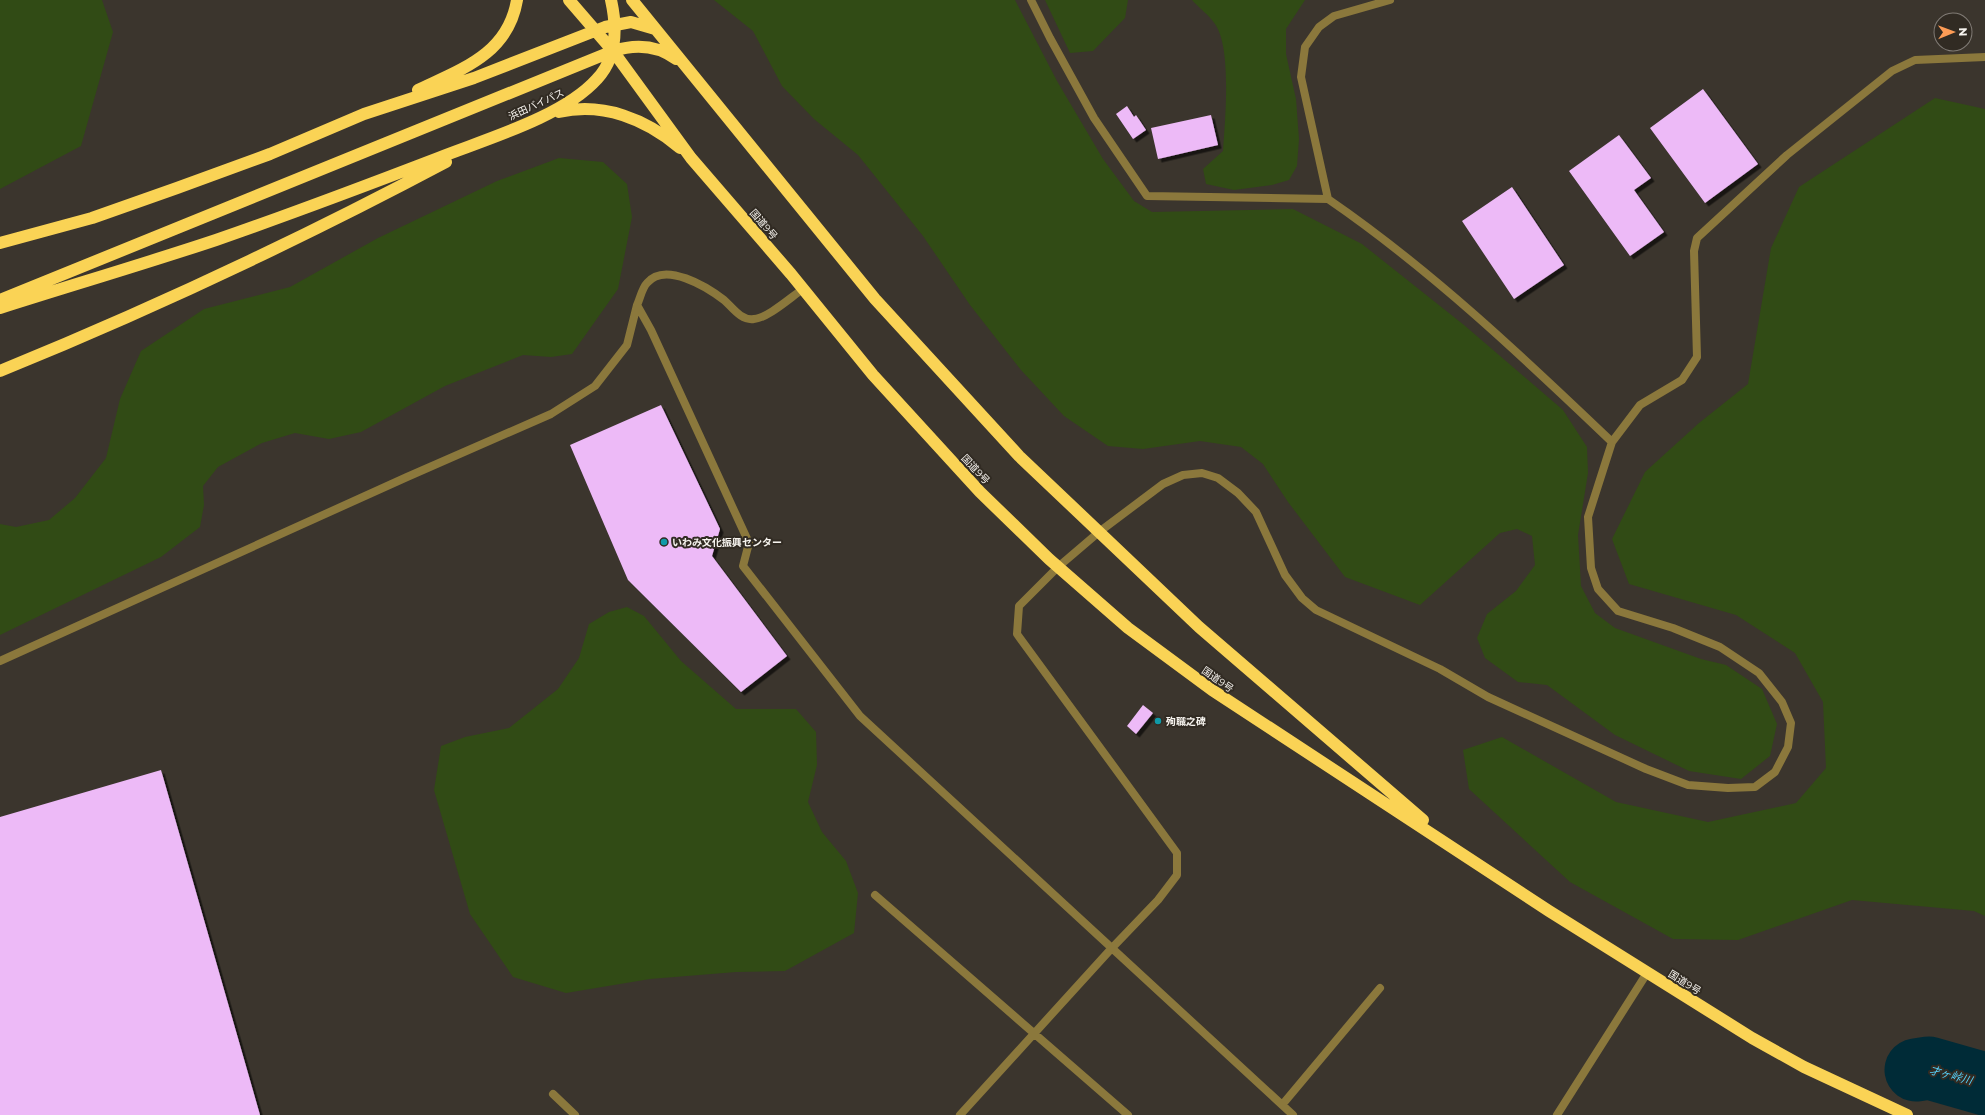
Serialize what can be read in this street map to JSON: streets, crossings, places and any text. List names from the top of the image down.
{
  "streets": {
    "highway": ["浜田バイパス", "国道9号"]
  },
  "crossings": [
    ["浜田バイパス", "国道9号"]
  ],
  "water": ["才ヶ峠川"],
  "places": ["いわみ文化振興センター", "殉職之碑"],
  "north": "right"
}
